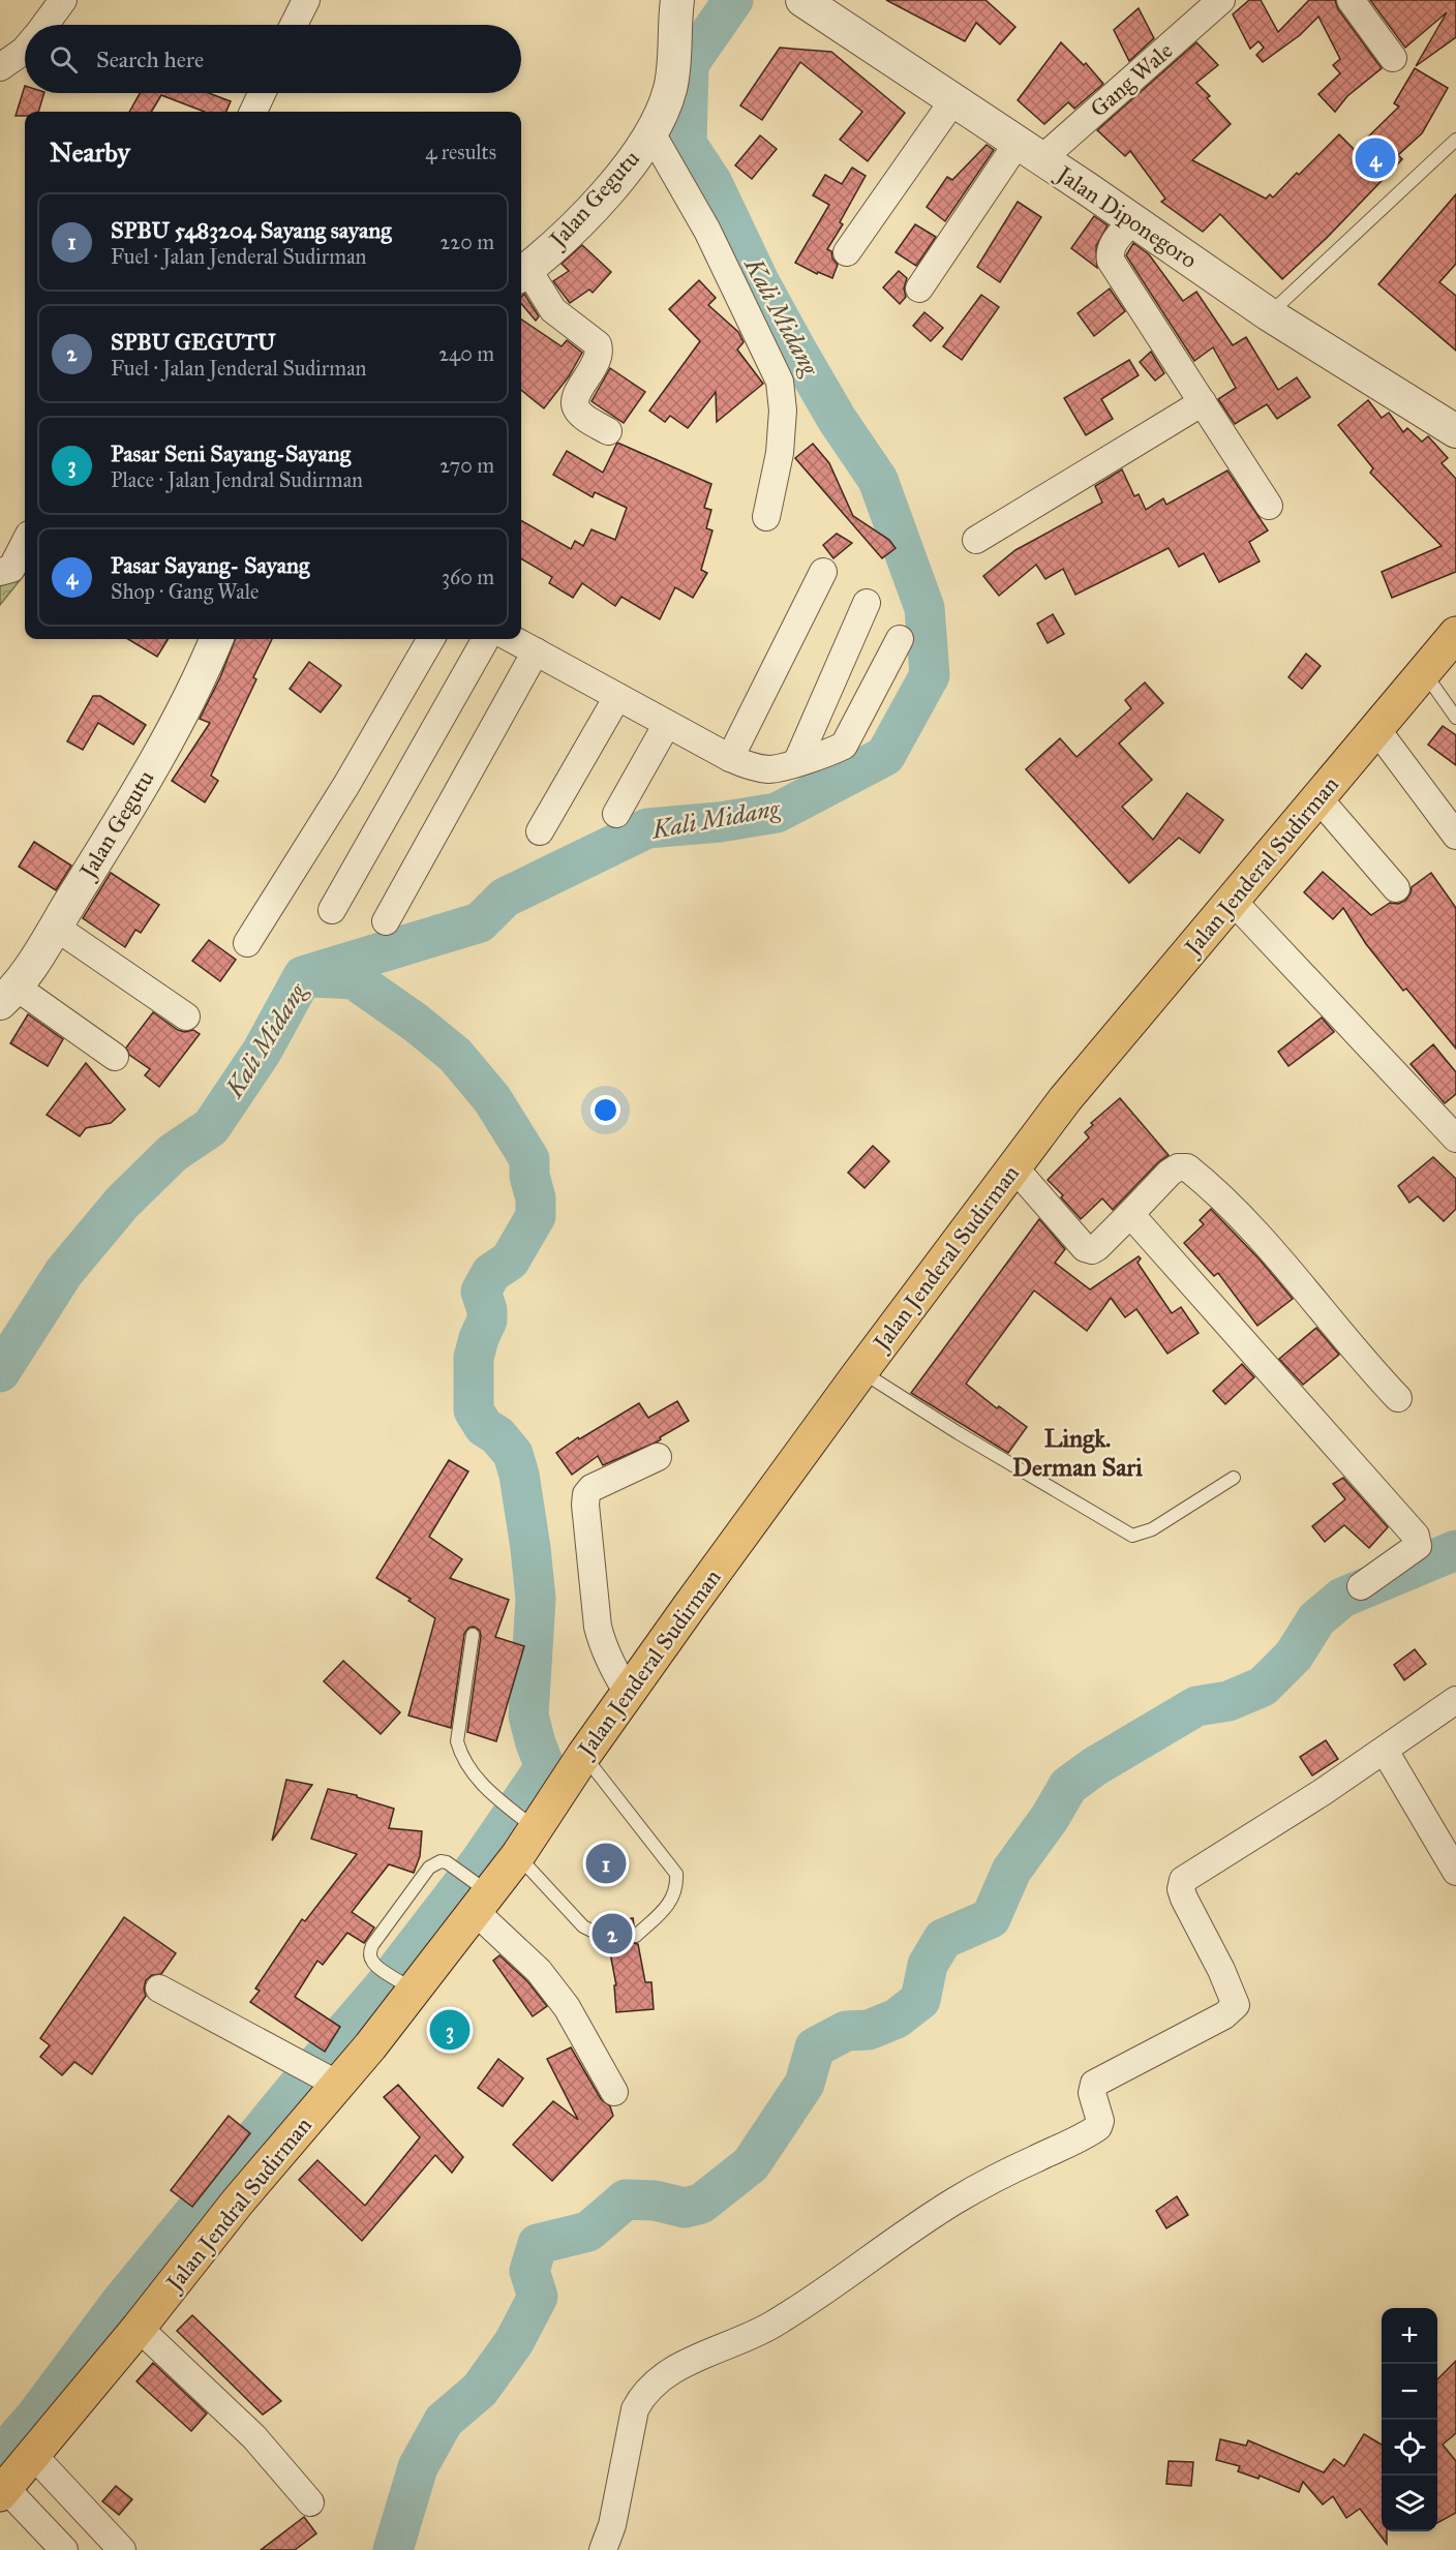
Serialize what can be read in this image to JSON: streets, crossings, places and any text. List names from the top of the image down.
{
  "streets": {
    "highway": ["Jalan Jenderal Sudirman", "Jalan Jendral Sudirman"],
    "street": ["Gang Wale", "Jalan Gegutu", "Jalan Diponegoro"]
  },
  "crossings": [
    ["Gang Wale", "Jalan Diponegoro"],
    ["Jalan Jenderal Sudirman", "Jalan Jendral Sudirman"]
  ],
  "districts": ["Lingk. Derman Sari"],
  "water": ["Kali Midang"],
  "page": {
    "search": "Search here",
    "heading": ["Nearby", "4 results"],
    "pins": [
      "4",
      "1",
      "2",
      "3"
    ],
    "list": [
      {
        "mark": "1",
        "name": "SPBU 5483204 Sayang sayang",
        "note": "Fuel · Jalan Jenderal Sudirman",
        "value": "220 m"
      },
      {
        "mark": "2",
        "name": "SPBU GEGUTU",
        "note": "Fuel · Jalan Jenderal Sudirman",
        "value": "240 m"
      },
      {
        "mark": "3",
        "name": "Pasar Seni Sayang-Sayang",
        "note": "Place · Jalan Jendral Sudirman",
        "value": "270 m"
      },
      {
        "mark": "4",
        "name": "Pasar Sayang- Sayang",
        "note": "Shop · Gang Wale",
        "value": "360 m"
      }
    ],
    "map_buttons": ["+", "−"]
  }
}
